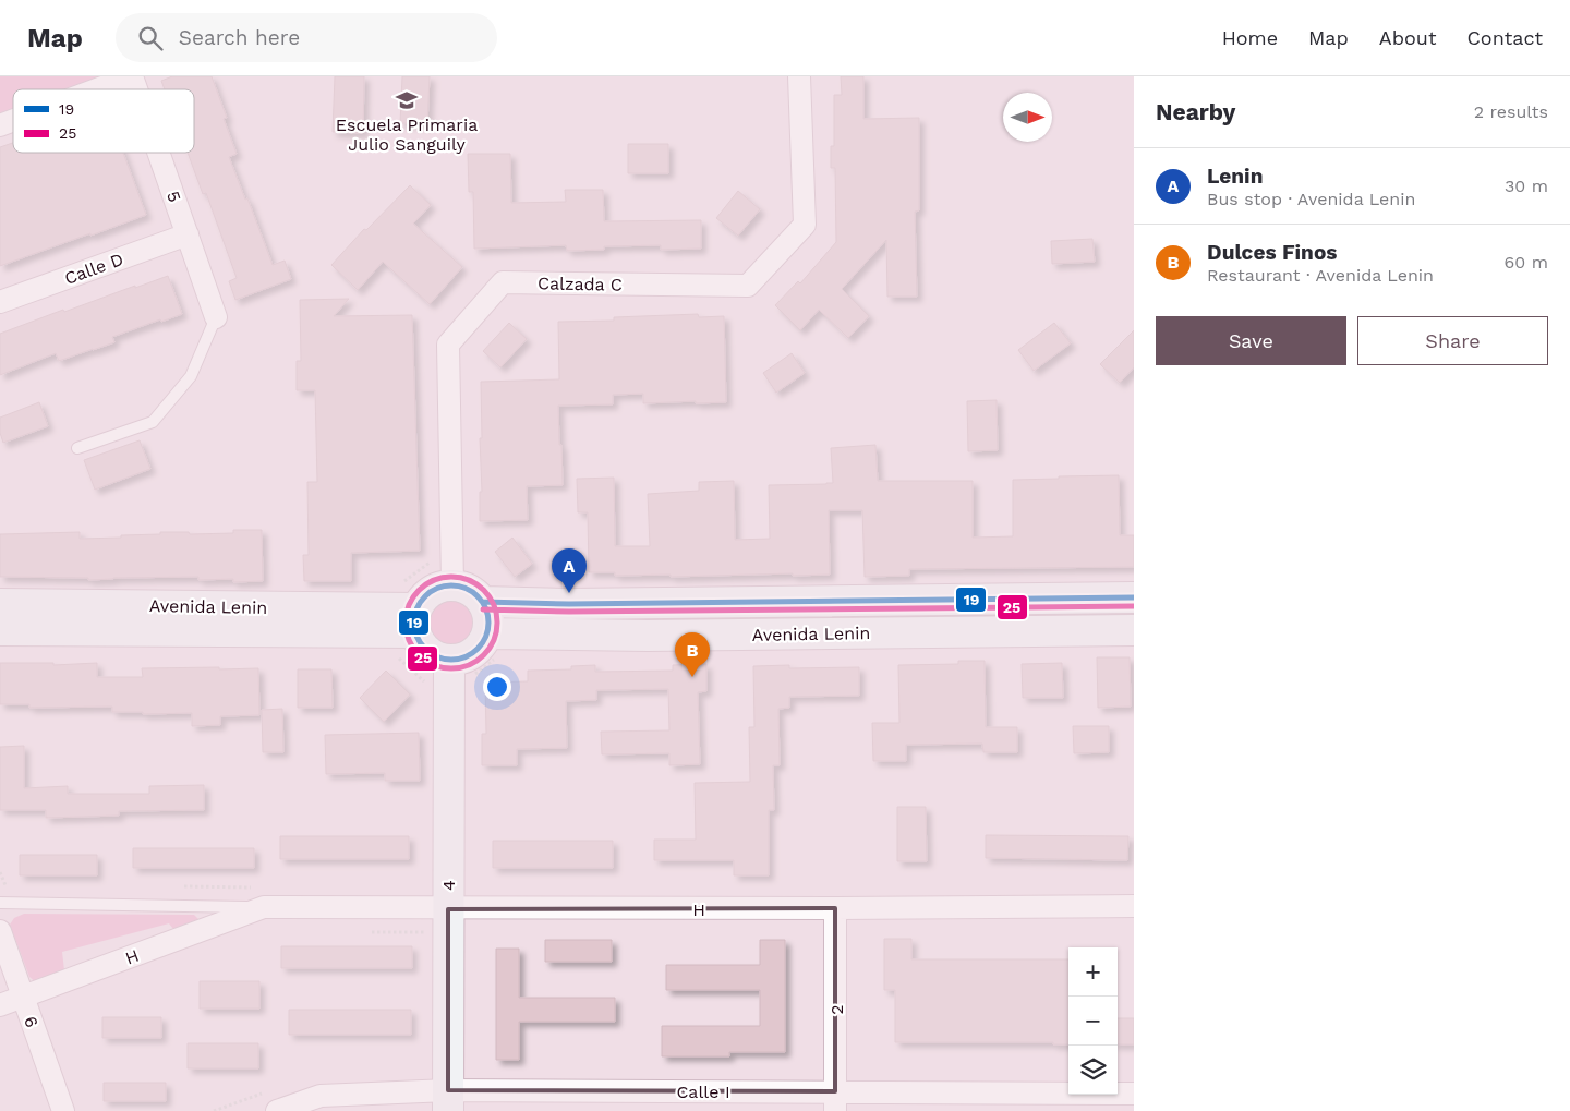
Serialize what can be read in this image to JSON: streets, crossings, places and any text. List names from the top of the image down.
{
  "streets": {
    "street": [
      "5",
      "Calle D",
      "Calzada C",
      "Avenida Lenin",
      "4",
      "H",
      "2",
      "6",
      "Calle I"
    ]
  },
  "crossings": [
    ["5", "Calle D"],
    ["Calzada C", "Avenida Lenin"],
    ["Calzada C", "4"],
    ["Avenida Lenin", "4"],
    ["4", "H"],
    ["4", "Calle I"],
    ["H", "2"],
    ["H", "6"],
    ["2", "Calle I"]
  ],
  "places": {
    "school or university": ["Escuela Primaria Julio Sanguily"]
  },
  "lines": ["transit line 25", "transit line 19"],
  "legend": ["19", "25"],
  "north": "right",
  "page": {
    "header": "Map",
    "search": "Search here",
    "nav": [
      "Home",
      "Map",
      "About",
      "Contact"
    ],
    "heading": ["Nearby", "2 results"],
    "list": [
      {
        "mark": "A",
        "name": "Lenin",
        "note": "Bus stop · Avenida Lenin",
        "value": "30 m"
      },
      {
        "mark": "B",
        "name": "Dulces Finos",
        "note": "Restaurant · Avenida Lenin",
        "value": "60 m"
      }
    ],
    "buttons": ["Save", "Share"],
    "pins": ["A", "B"],
    "map_buttons": ["+", "−"]
  }
}
